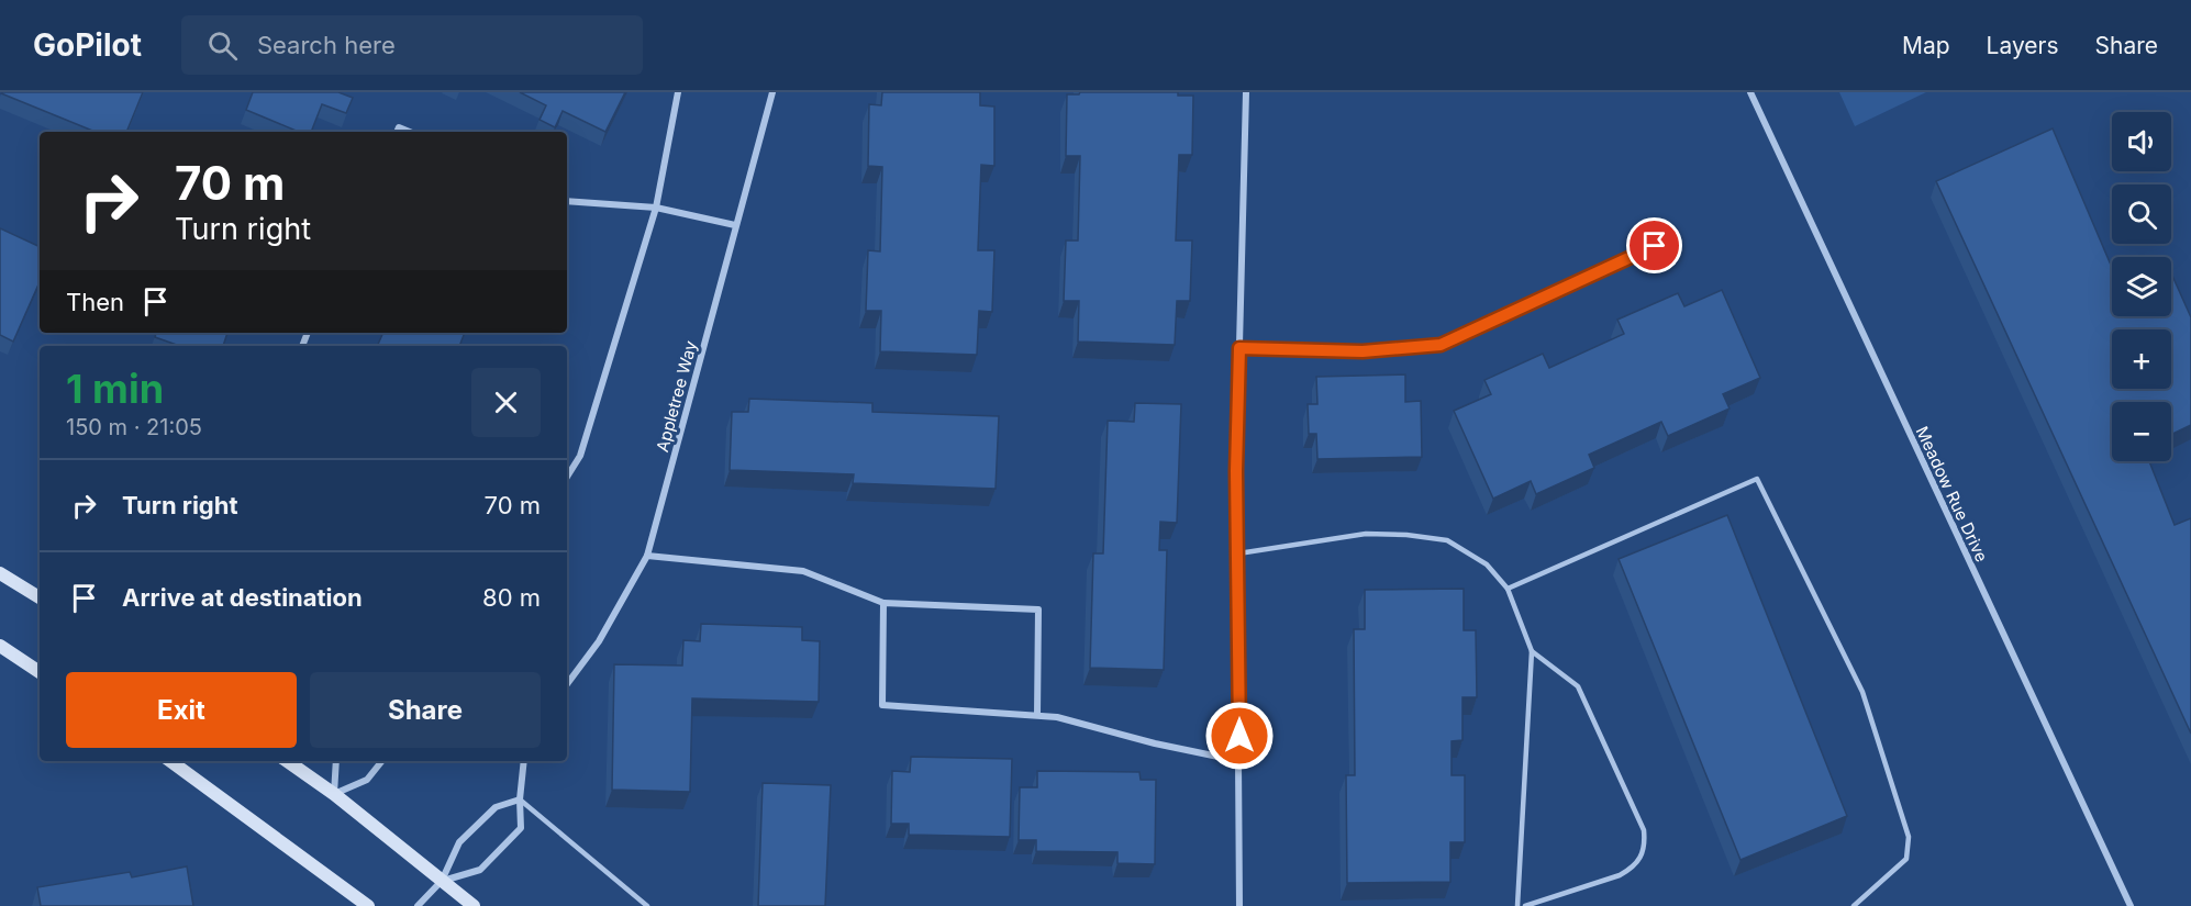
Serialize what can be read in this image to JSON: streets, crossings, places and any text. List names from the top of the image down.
{
  "streets": {
    "street": ["Appletree Way", "Meadow Rue Drive"]
  },
  "page": {
    "header": "GoPilot",
    "search": "Search here",
    "nav": ["Map", "Layers", "Share"],
    "map_buttons": ["+", "−"],
    "turn": ["70 m", "Turn right"],
    "then": "Then",
    "heading": ["1 min", "150 m · 21:05"],
    "list": [
      {
        "name": "Turn right",
        "value": "70 m"
      },
      {
        "name": "Arrive at destination",
        "value": "80 m"
      }
    ],
    "buttons": ["Exit", "Share"]
  }
}
